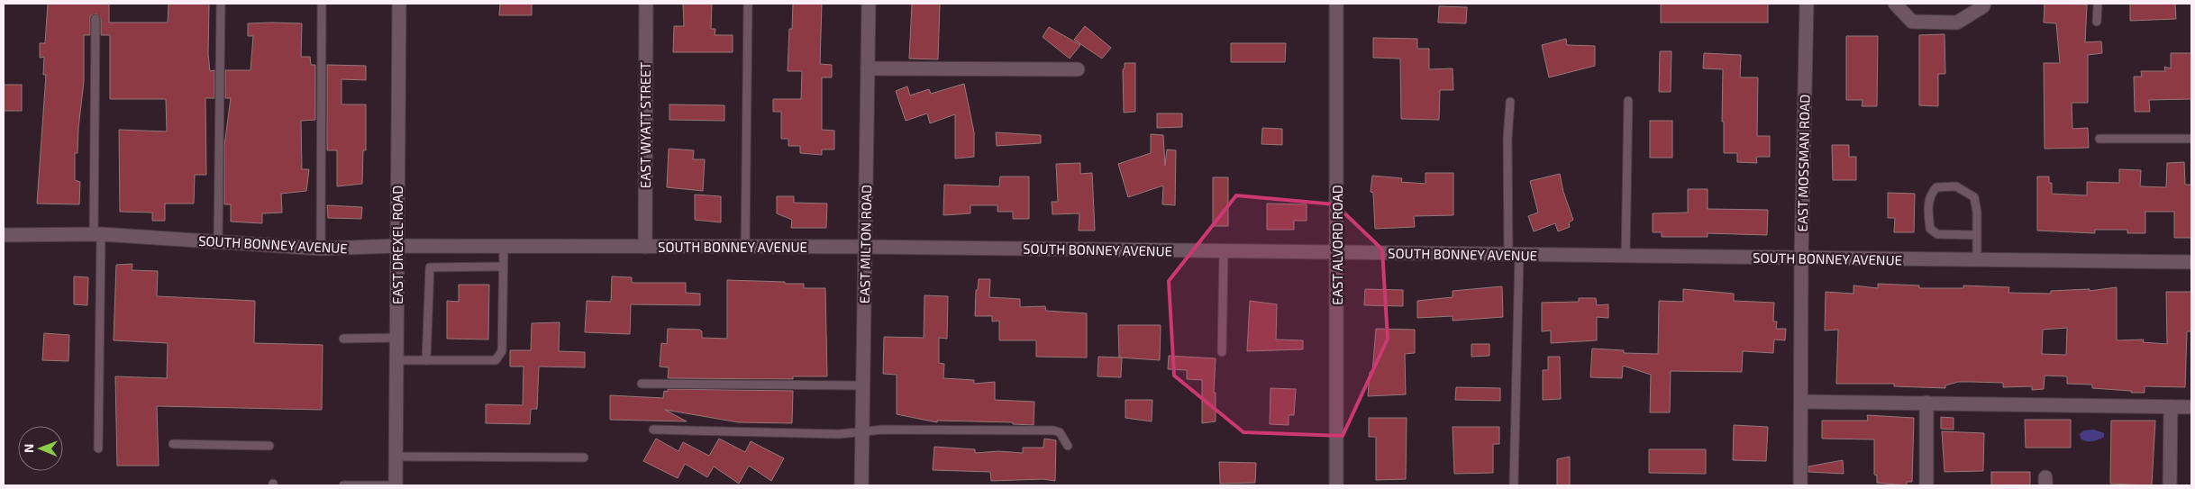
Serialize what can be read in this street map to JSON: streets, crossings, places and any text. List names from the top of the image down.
{
  "streets": {
    "street": [
      "EAST WYATT STREET",
      "EAST MOSSMAN ROAD",
      "SOUTH BONNEY AVENUE",
      "EAST MILTON ROAD",
      "EAST DREXEL ROAD",
      "EAST ALVORD ROAD"
    ]
  },
  "crossings": [
    ["EAST WYATT STREET", "SOUTH BONNEY AVENUE"],
    ["EAST MOSSMAN ROAD", "SOUTH BONNEY AVENUE"],
    ["SOUTH BONNEY AVENUE", "EAST MILTON ROAD"],
    ["SOUTH BONNEY AVENUE", "EAST DREXEL ROAD"],
    ["SOUTH BONNEY AVENUE", "EAST ALVORD ROAD"]
  ],
  "north": "left"
}
